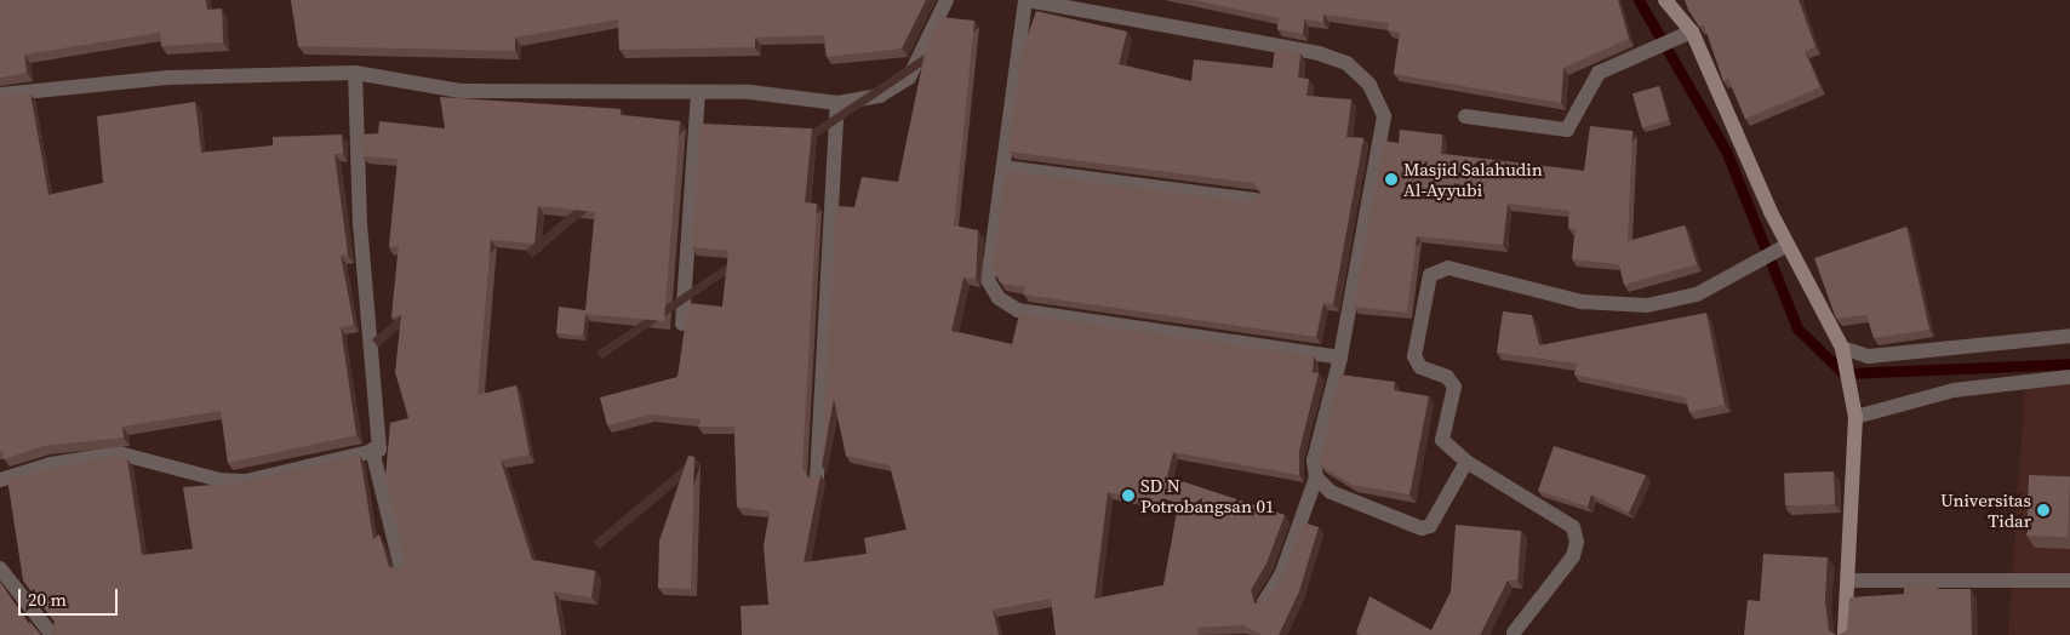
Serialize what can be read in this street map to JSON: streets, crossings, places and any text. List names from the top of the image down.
{
  "places": ["Masjid Salahudin Al-Ayyubi", "SD N Potrobangsan 01", "Universitas Tidar"],
  "scale_bar": "20 m"
}
